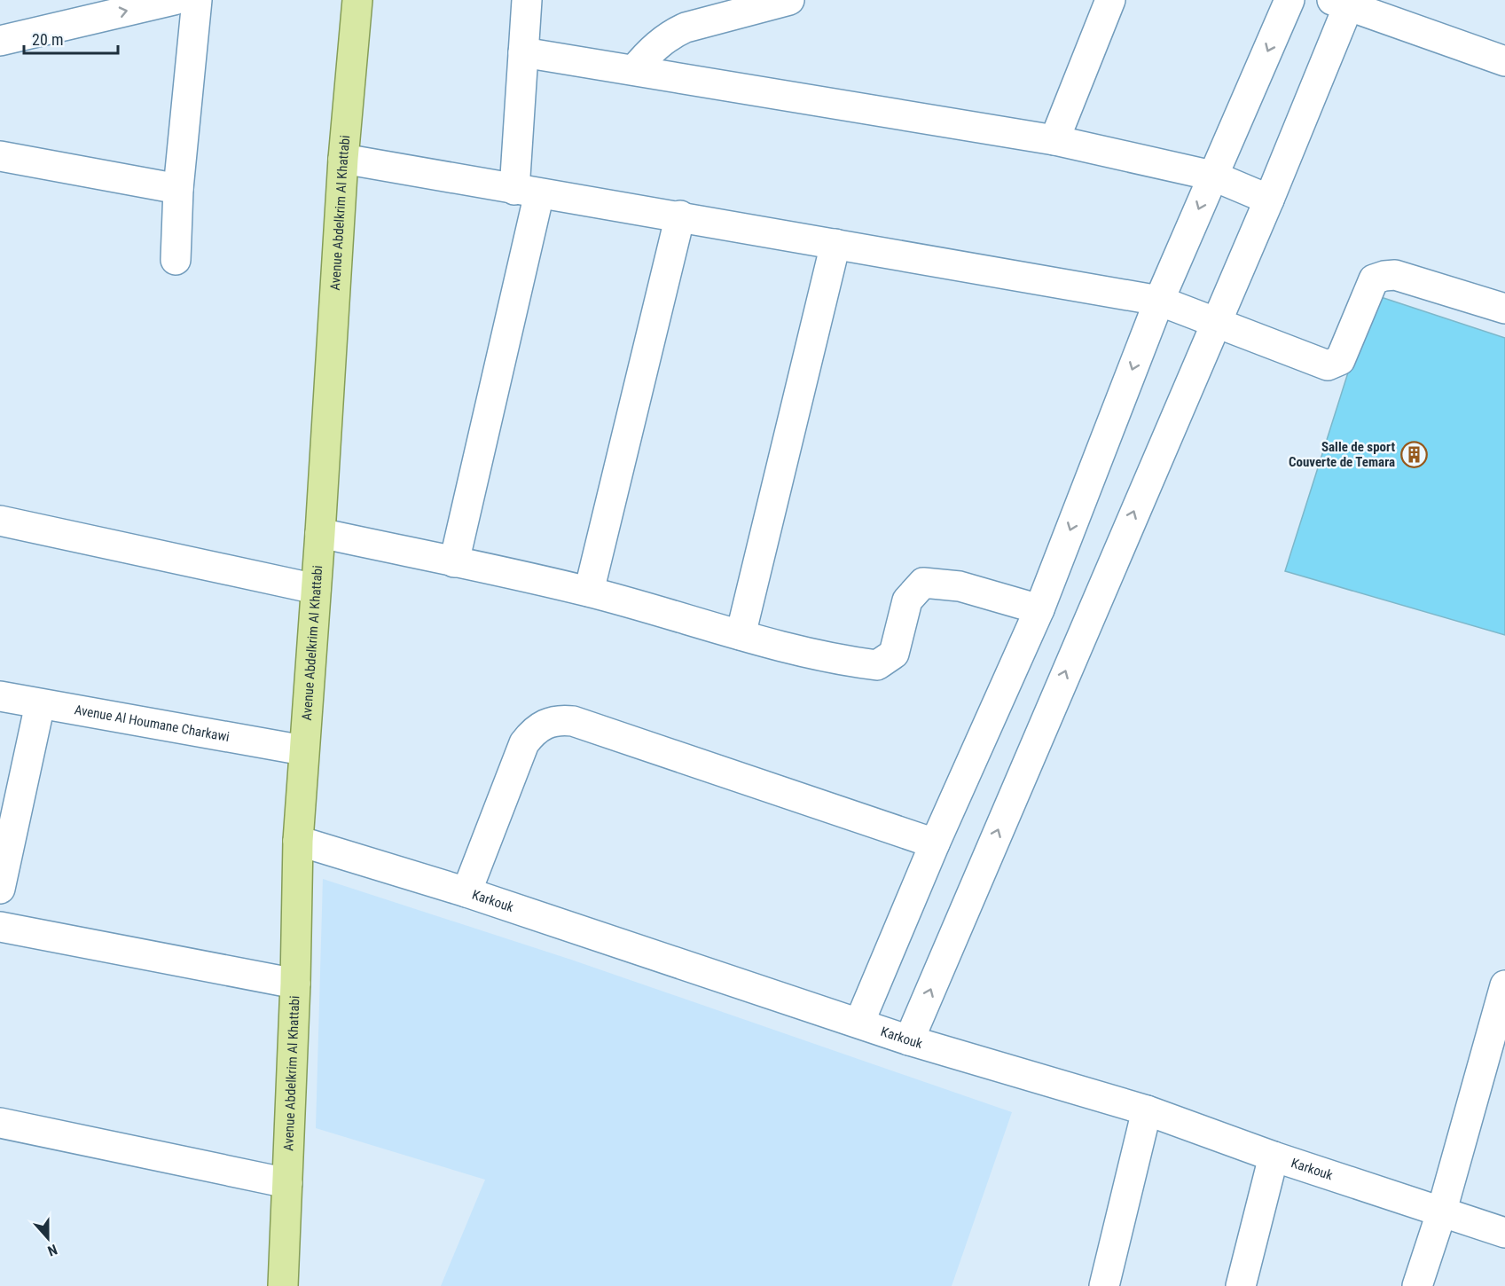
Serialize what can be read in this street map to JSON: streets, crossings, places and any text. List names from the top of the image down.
{
  "streets": {
    "main road": ["Avenue Abdelkrim Al Khattabi"],
    "street": ["Avenue Al Houmane Charkawi", "Karkouk"]
  },
  "crossings": [
    ["Avenue Abdelkrim Al Khattabi", "Avenue Al Houmane Charkawi"],
    ["Avenue Abdelkrim Al Khattabi", "Karkouk"]
  ],
  "places": {
    "building": ["Salle de sport Couverte de Temara"]
  },
  "scale_bar": "20 m",
  "north": "bottom"
}
